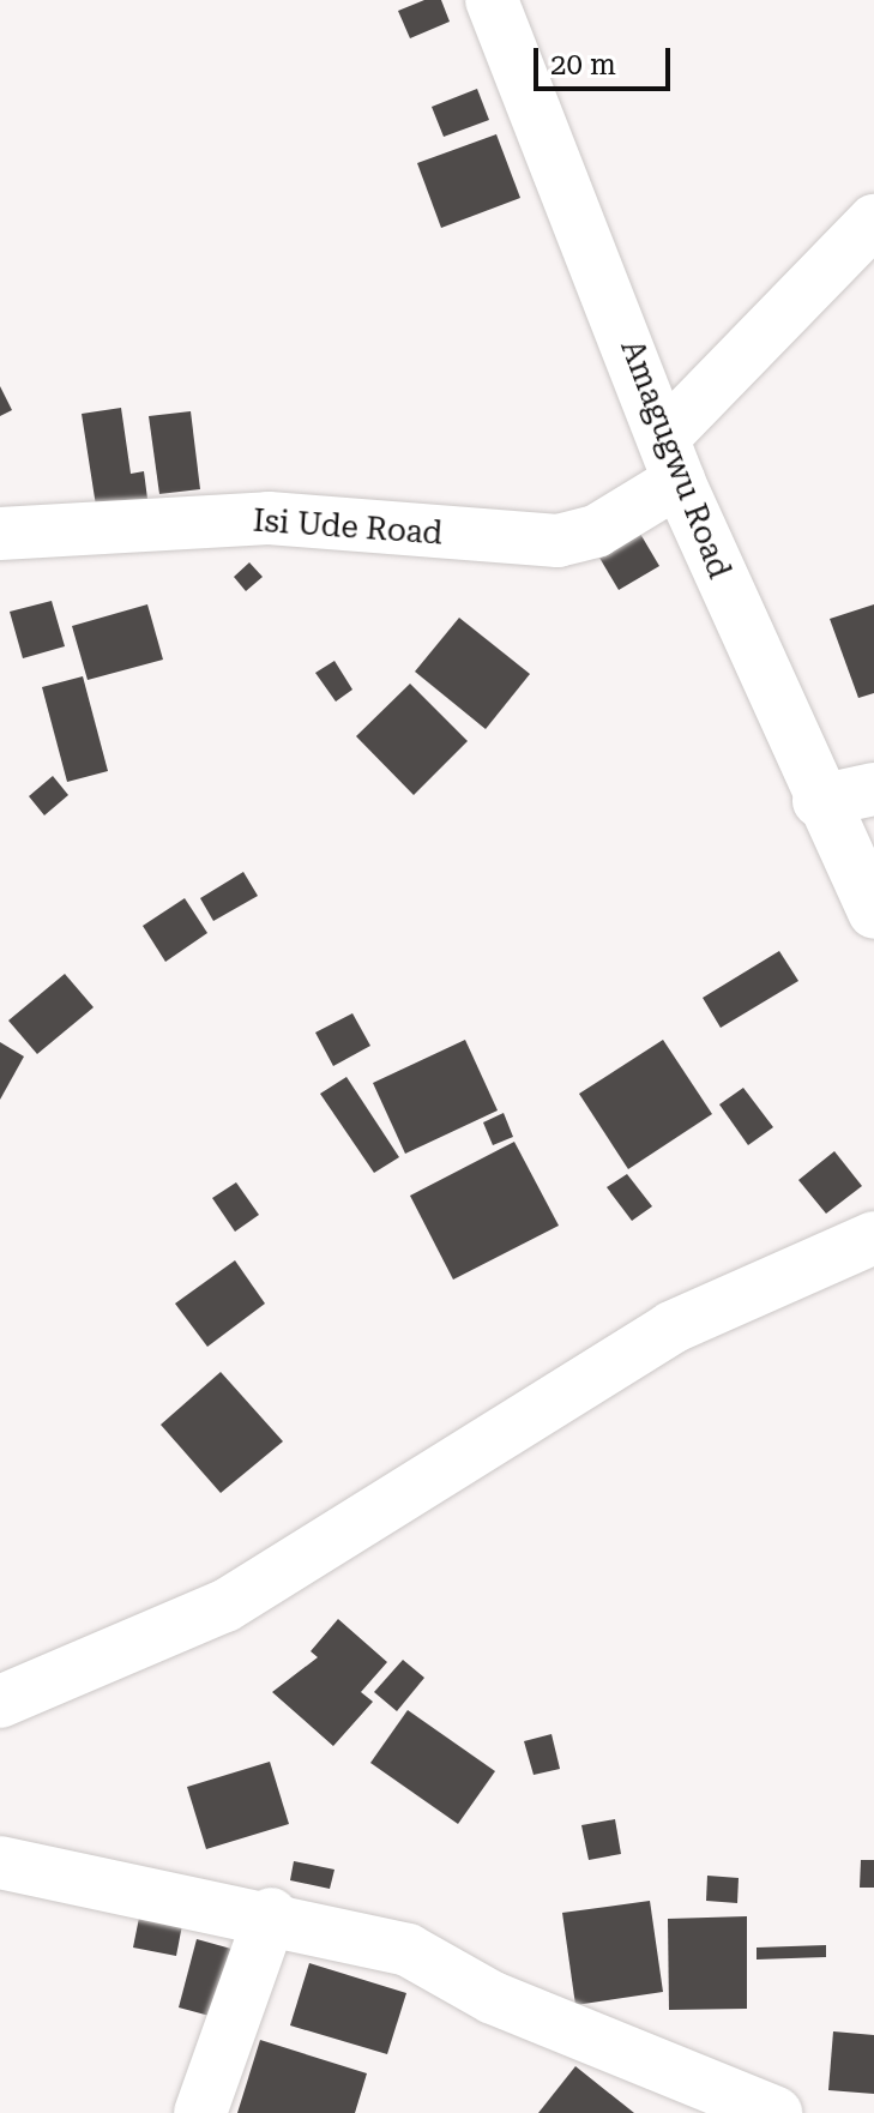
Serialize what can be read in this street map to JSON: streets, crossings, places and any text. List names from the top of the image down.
{
  "streets": {
    "street": ["Amagugwu Road", "Isi Ude Road"]
  },
  "crossings": [
    ["Amagugwu Road", "Isi Ude Road"]
  ],
  "scale_bar": "20 m"
}
